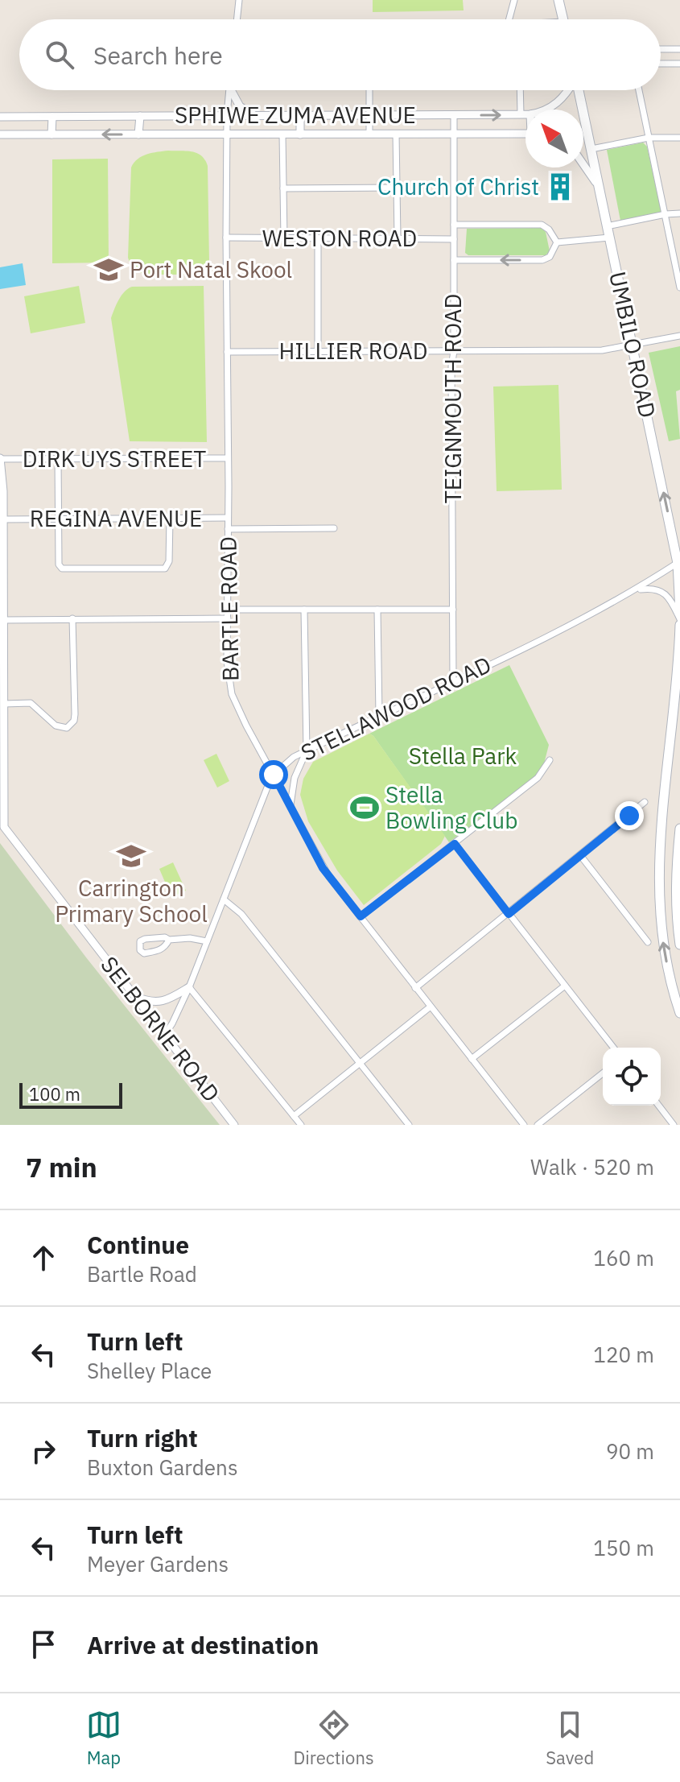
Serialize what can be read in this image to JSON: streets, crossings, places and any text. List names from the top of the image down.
{
  "streets": {
    "main road": ["UMBILO ROAD"],
    "street": [
      "SPHIWE ZUMA AVENUE",
      "WESTON ROAD",
      "HILLIER ROAD",
      "TEIGNMOUTH ROAD",
      "DIRK UYS STREET",
      "REGINA AVENUE",
      "BARTLE ROAD",
      "STELLAWOOD ROAD",
      "SELBORNE ROAD"
    ]
  },
  "crossings": [
    ["SPHIWE ZUMA AVENUE", "TEIGNMOUTH ROAD"],
    ["SPHIWE ZUMA AVENUE", "BARTLE ROAD"],
    ["WESTON ROAD", "TEIGNMOUTH ROAD"],
    ["WESTON ROAD", "BARTLE ROAD"],
    ["UMBILO ROAD", "HILLIER ROAD"],
    ["UMBILO ROAD", "STELLAWOOD ROAD"],
    ["HILLIER ROAD", "TEIGNMOUTH ROAD"],
    ["HILLIER ROAD", "BARTLE ROAD"],
    ["TEIGNMOUTH ROAD", "STELLAWOOD ROAD"],
    ["DIRK UYS STREET", "BARTLE ROAD"],
    ["DIRK UYS STREET", "SELBORNE ROAD"],
    ["REGINA AVENUE", "BARTLE ROAD"],
    ["REGINA AVENUE", "SELBORNE ROAD"],
    ["BARTLE ROAD", "STELLAWOOD ROAD"]
  ],
  "one_way": ["UMBILO ROAD"],
  "parks": ["Stella Park"],
  "places": {
    "building": ["Church of Christ"],
    "school or university": ["Port Natal Skool", "Carrington Primary School"],
    "sports": ["Stella Bowling Club"]
  },
  "scale_bar": "100 m",
  "north": "top left",
  "page": {
    "search": "Search here",
    "scale": "100 m",
    "heading": ["7 min", "Walk · 520 m"],
    "list": [
      ["Continue", "Bartle Road", "160 m"],
      ["Turn left", "Shelley Place", "120 m"],
      ["Turn right", "Buxton Gardens", "90 m"],
      ["Turn left", "Meyer Gardens", "150 m"],
      "Arrive at destination"
    ],
    "nav": ["Map", "Directions", "Saved"]
  }
}
